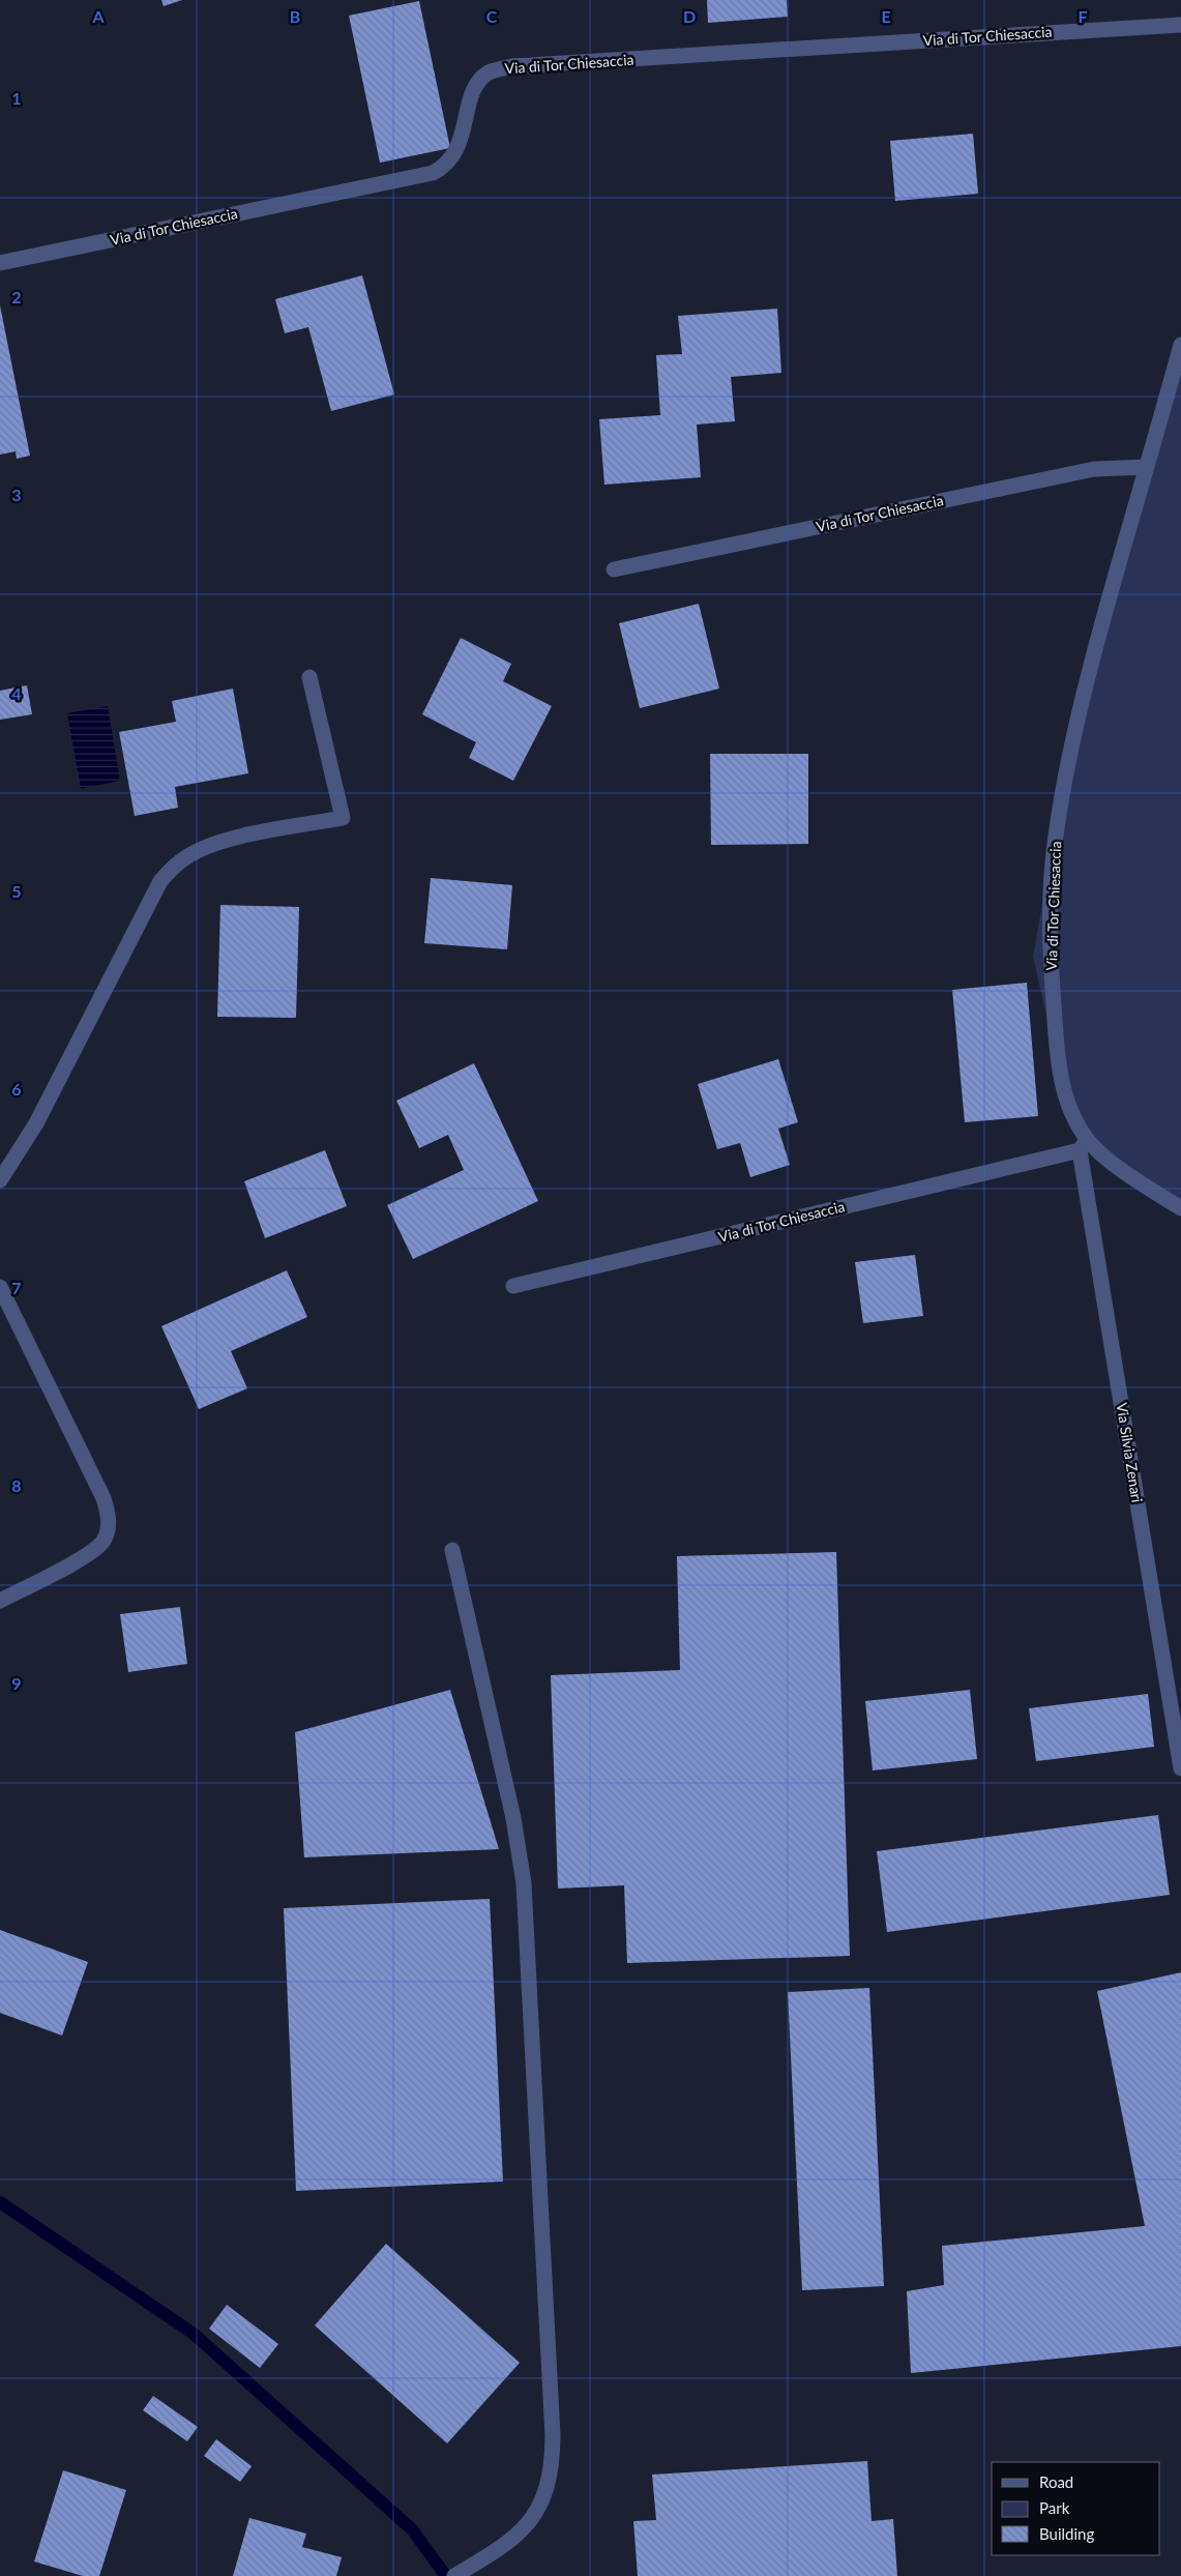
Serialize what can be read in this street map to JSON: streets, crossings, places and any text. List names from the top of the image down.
{
  "streets": {
    "street": ["Via di Tor Chiesaccia", "Via Silvia Zenari"]
  },
  "crossings": [
    ["Via di Tor Chiesaccia", "Via Silvia Zenari"]
  ],
  "legend": ["Road", "Park", "Building"],
  "grid": {
    "columns": [
      "A",
      "B",
      "C",
      "D",
      "E",
      "F"
    ],
    "rows": [
      "1",
      "2",
      "3",
      "4",
      "5",
      "6",
      "7",
      "8",
      "9"
    ]
  }
}
